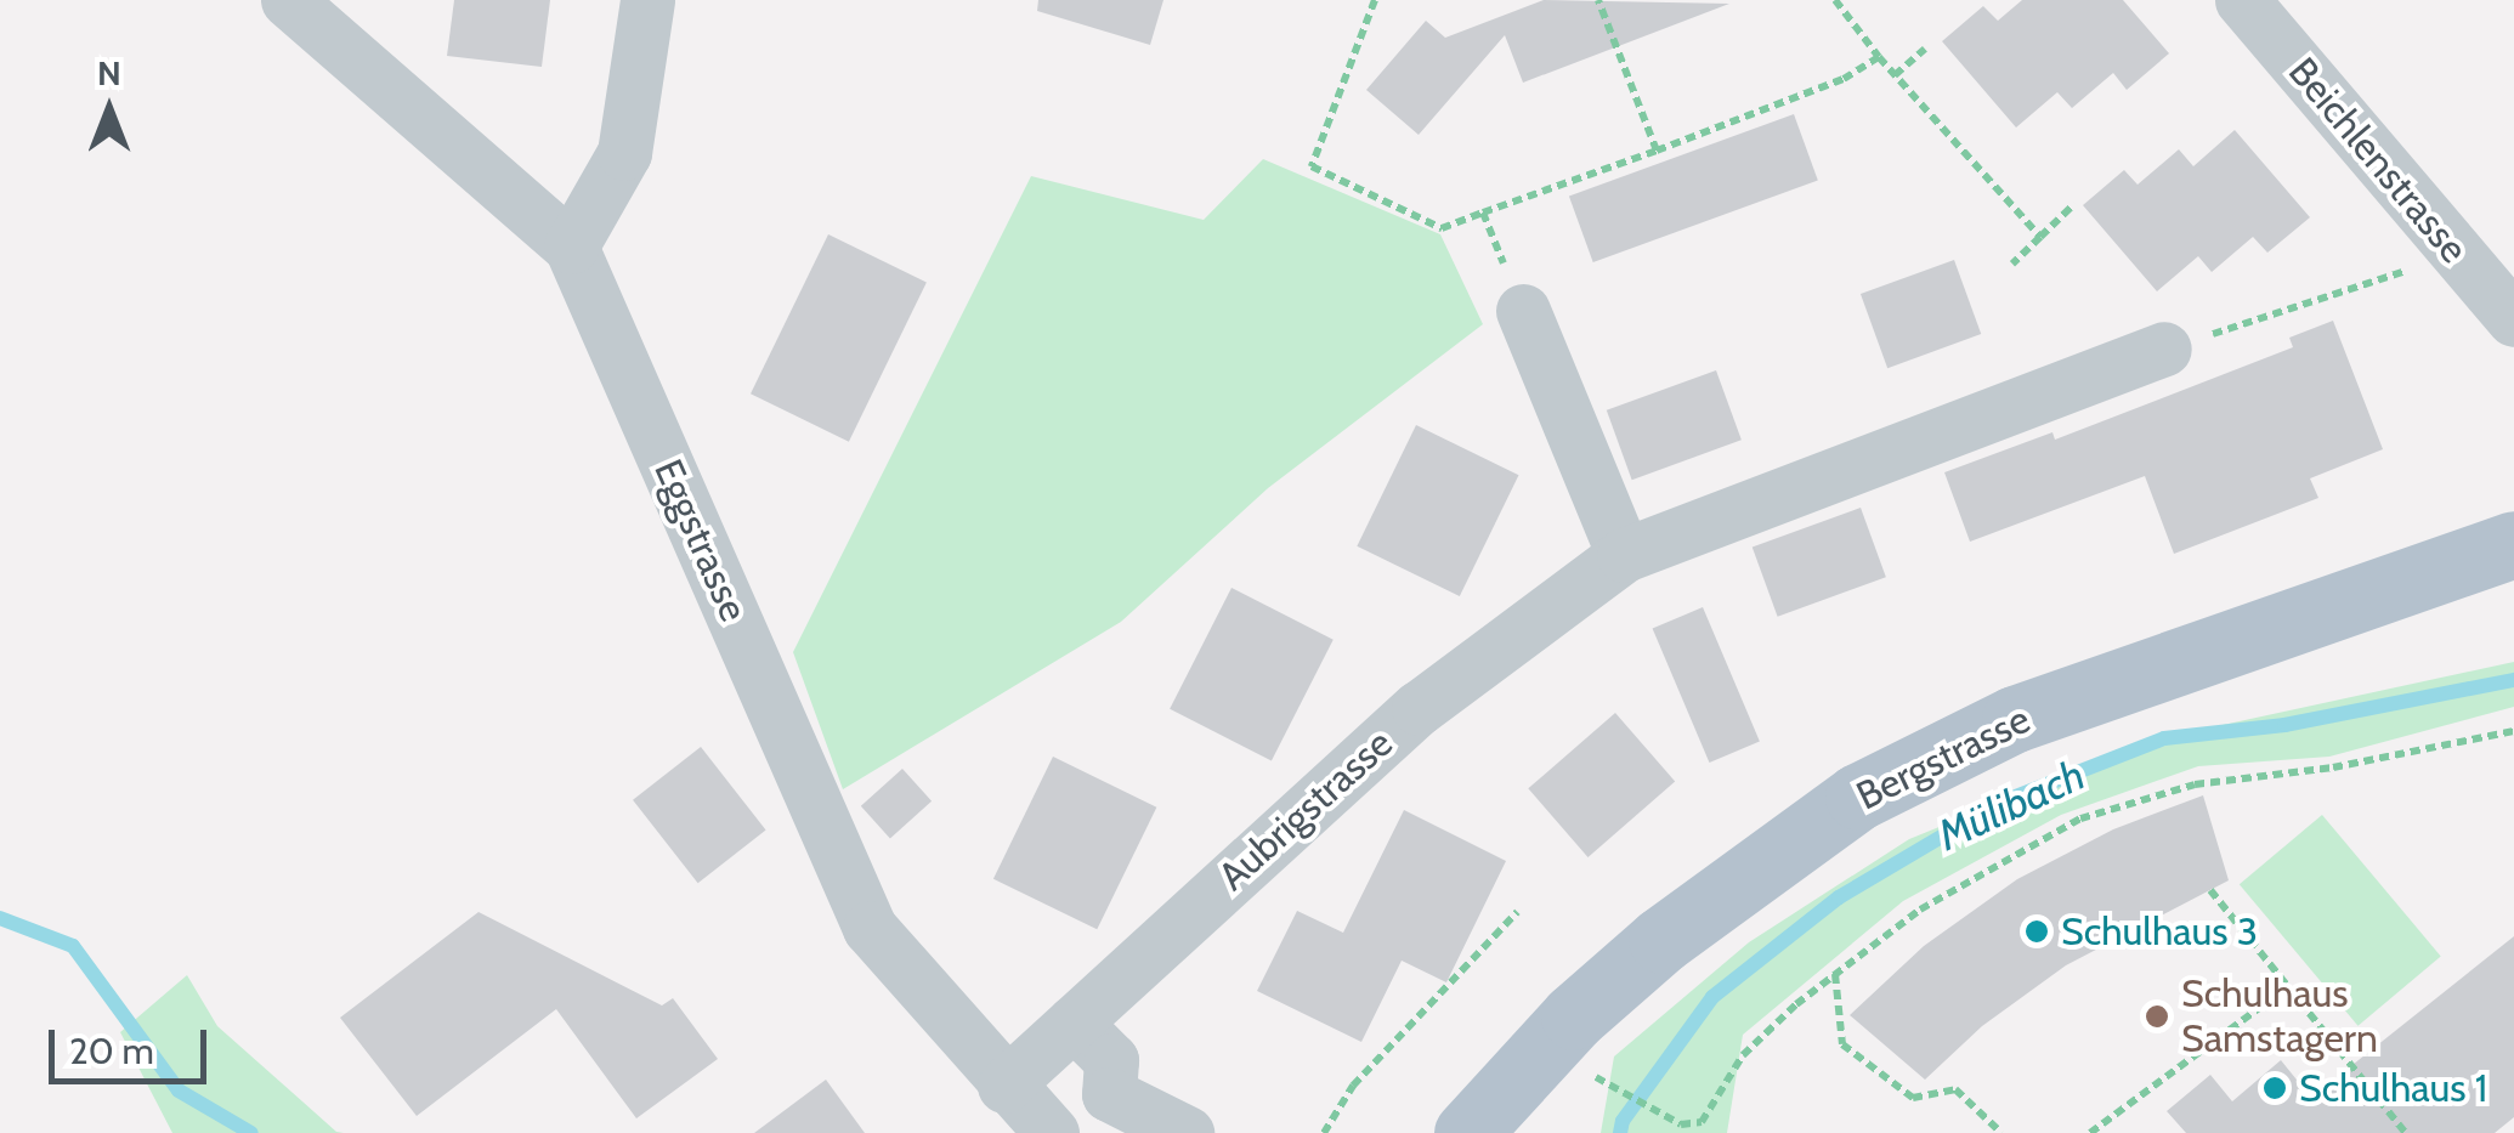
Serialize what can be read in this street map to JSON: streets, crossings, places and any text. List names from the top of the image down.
{
  "streets": {
    "main road": ["Bergstrasse"],
    "street": ["Beichlenstrasse", "Eggstrasse", "Aubrigstrasse"]
  },
  "crossings": [
    ["Eggstrasse", "Aubrigstrasse"]
  ],
  "water": ["Mülibach"],
  "places": ["Schulhaus 3", "Schulhaus Samstagern", "Schulhaus 1"],
  "scale_bar": "20 m",
  "north": "top"
}
